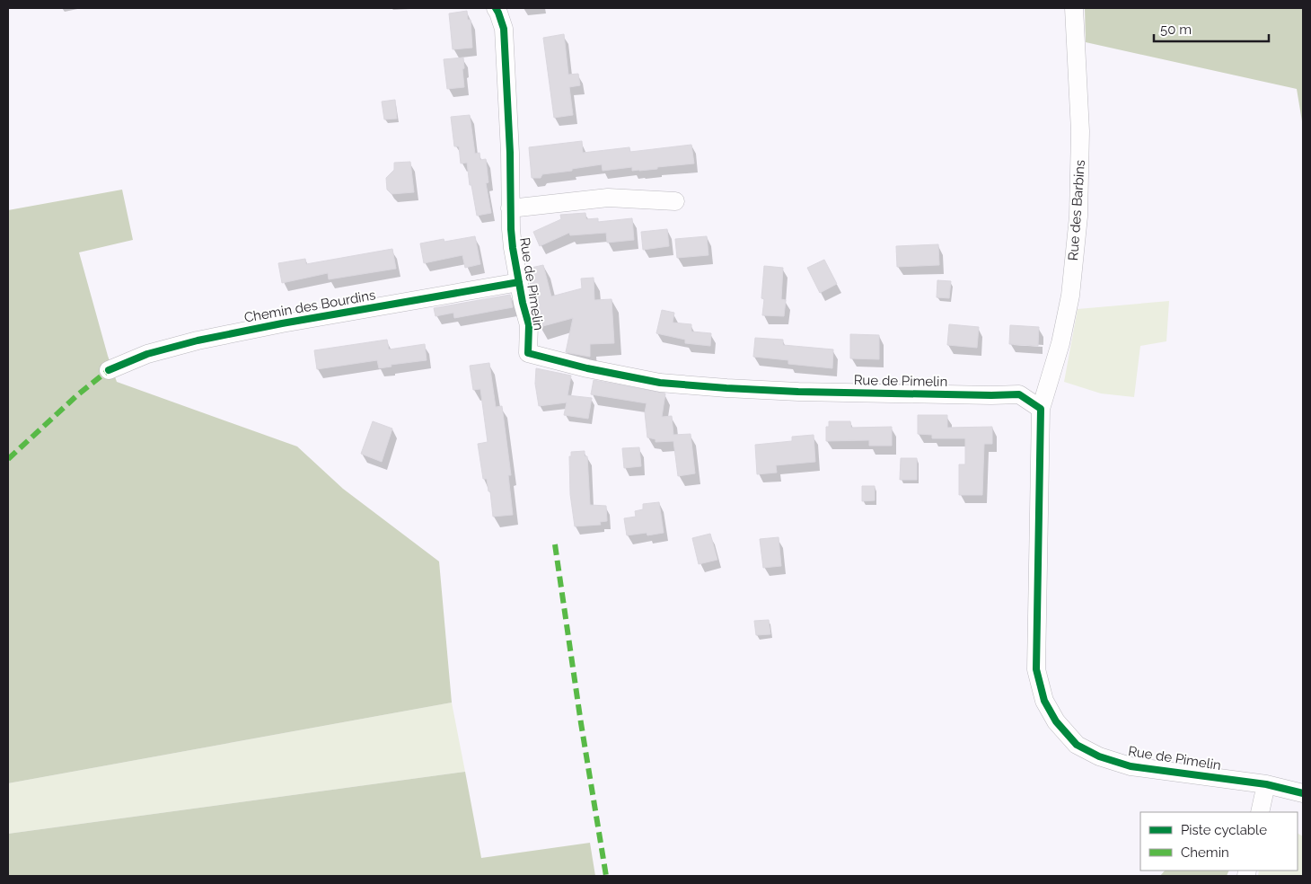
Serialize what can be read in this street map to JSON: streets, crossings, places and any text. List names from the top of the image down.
{
  "streets": {
    "street": ["Rue des Barbins", "Rue de Pimelin", "Chemin des Bourdins"]
  },
  "crossings": [
    ["Rue des Barbins", "Rue de Pimelin"],
    ["Rue de Pimelin", "Chemin des Bourdins"]
  ],
  "legend": ["Piste cyclable", "Chemin"],
  "scale_bar": "50 m"
}
